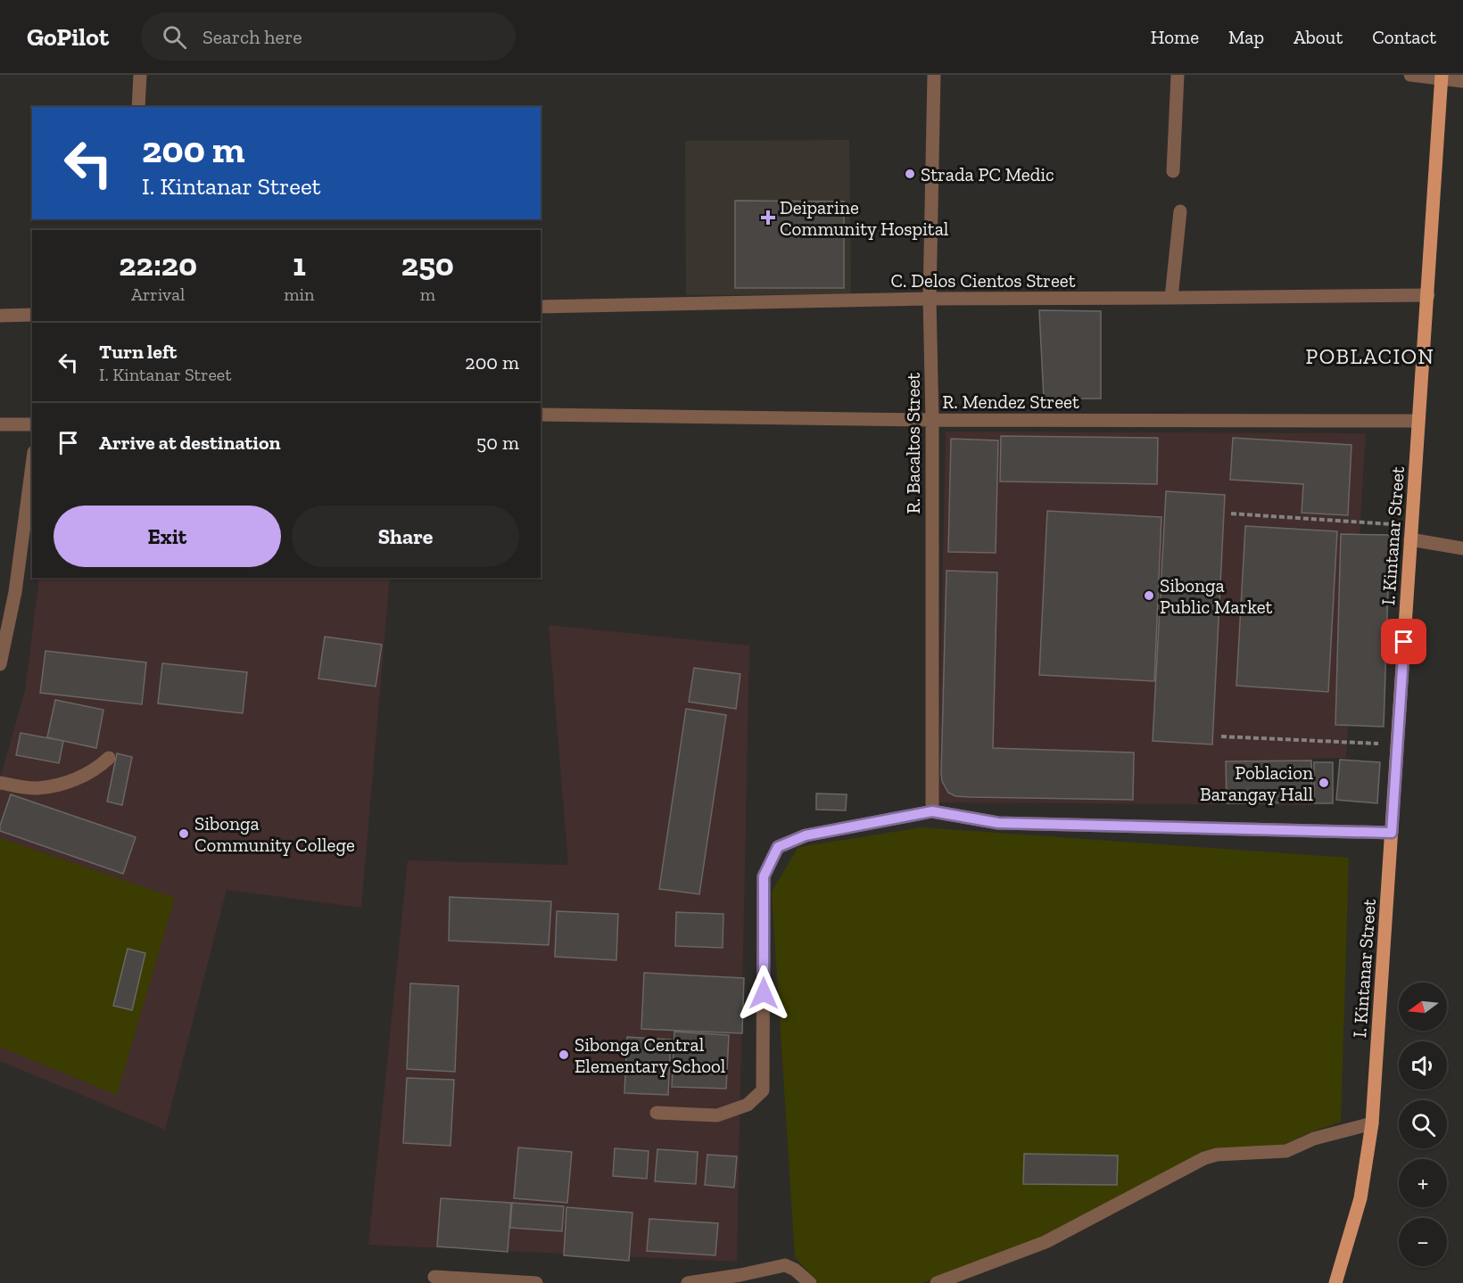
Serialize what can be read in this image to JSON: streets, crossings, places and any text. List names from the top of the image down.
{
  "streets": {
    "main road": ["I. Kintanar Street"],
    "street": ["C. Delos Cientos Street", "R. Mendez Street", "R. Bacaltos Street"]
  },
  "crossings": [
    ["C. Delos Cientos Street", "R. Bacaltos Street"],
    ["C. Delos Cientos Street", "I. Kintanar Street"],
    ["R. Mendez Street", "R. Bacaltos Street"],
    ["R. Mendez Street", "I. Kintanar Street"]
  ],
  "districts": ["POBLACION"],
  "places": {
    "other": [
      "Strada PC Medic",
      "Sibonga Public Market",
      "Poblacion Barangay Hall",
      "Sibonga Community College",
      "Sibonga Central Elementary School"
    ],
    "health": ["Deiparine Community Hospital"]
  },
  "north": "left",
  "page": {
    "header": "GoPilot",
    "search": "Search here",
    "nav": [
      "Home",
      "Map",
      "About",
      "Contact"
    ],
    "turn": ["200 m", "I. Kintanar Street"],
    "eta": [
      "22:20",
      "Arrival",
      "1",
      "min",
      "250",
      "m"
    ],
    "list": [
      {
        "name": "Turn left",
        "note": "I. Kintanar Street",
        "value": "200 m"
      },
      {
        "name": "Arrive at destination",
        "value": "50 m"
      }
    ],
    "buttons": ["Exit", "Share"],
    "map_buttons": ["+", "−"]
  }
}
